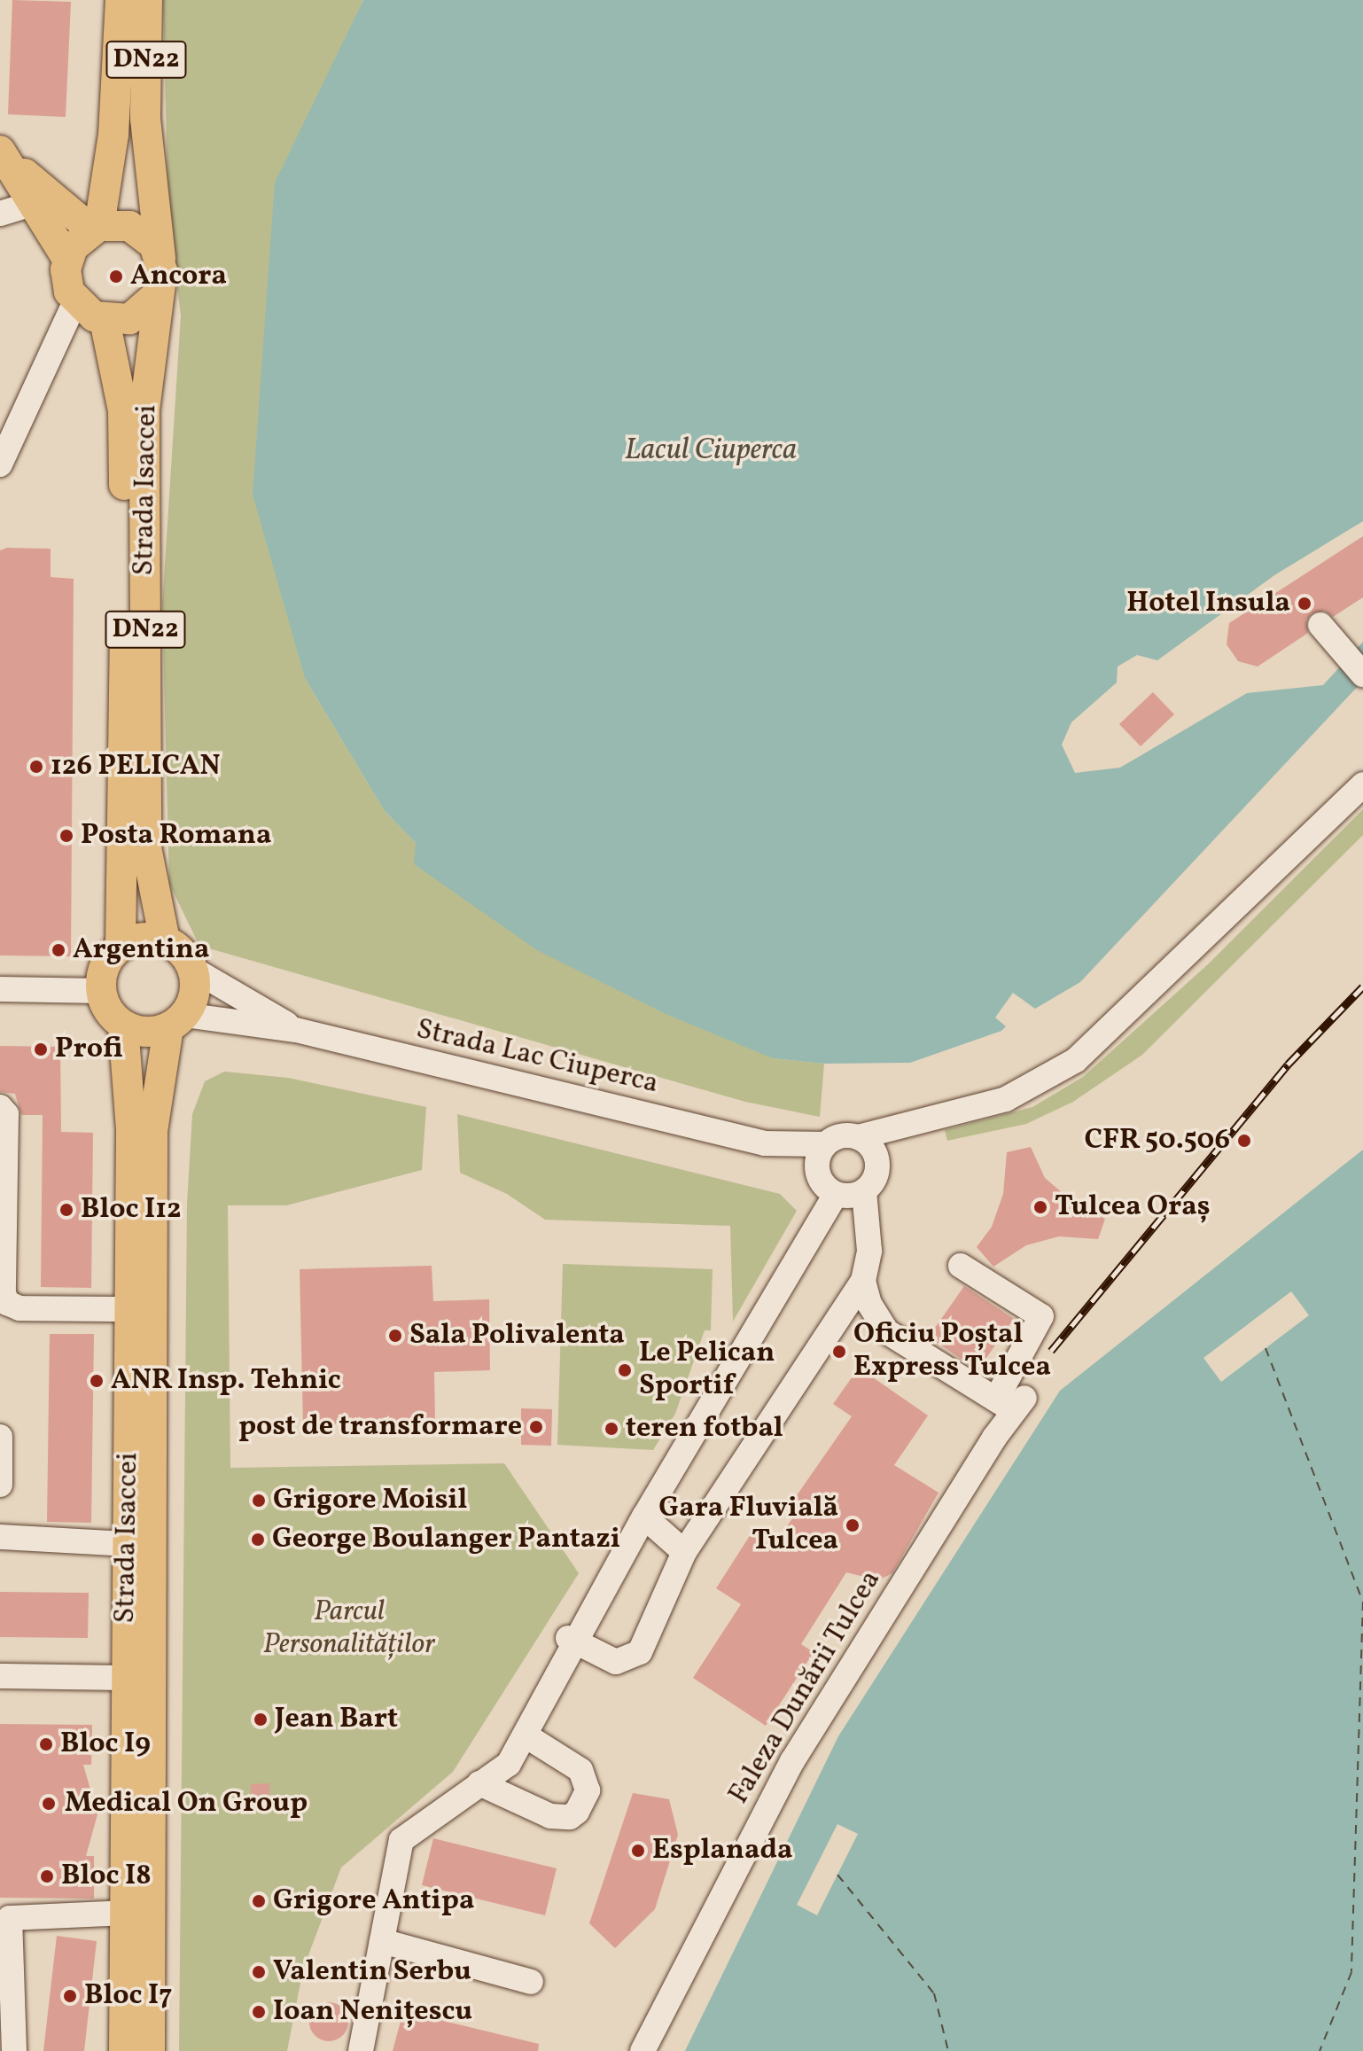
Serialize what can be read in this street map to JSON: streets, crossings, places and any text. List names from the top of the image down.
{
  "streets": {
    "main road": ["DN22", "Strada Isaccei"],
    "street": ["Strada Lac Ciuperca", "Faleza Dunării Tulcea"]
  },
  "crossings": [
    ["DN22", "Strada Isaccei"],
    ["Strada Isaccei", "Strada Lac Ciuperca"]
  ],
  "water": ["Lacul Ciuperca"],
  "parks": ["Parcul Personalităților"],
  "places": [
    "Ancora",
    "Hotel Insula",
    "126 PELICAN",
    "Posta Romana",
    "Argentina",
    "Profi",
    "CFR 50.506",
    "Tulcea Oraș",
    "Bloc I12",
    "Sala Polivalenta",
    "Oficiu Poștal Express Tulcea",
    "Le Pelican Sportif",
    "ANR Insp. Tehnic",
    "post de transformare",
    "teren fotbal",
    "Grigore Moisil",
    "Gara Fluvială Tulcea",
    "George Boulanger Pantazi",
    "Jean Bart",
    "Bloc I9",
    "Medical On Group",
    "Esplanada",
    "Bloc I8",
    "Grigore Antipa",
    "Valentin Serbu",
    "Bloc I7",
    "Ioan Nenițescu"
  ]
}
